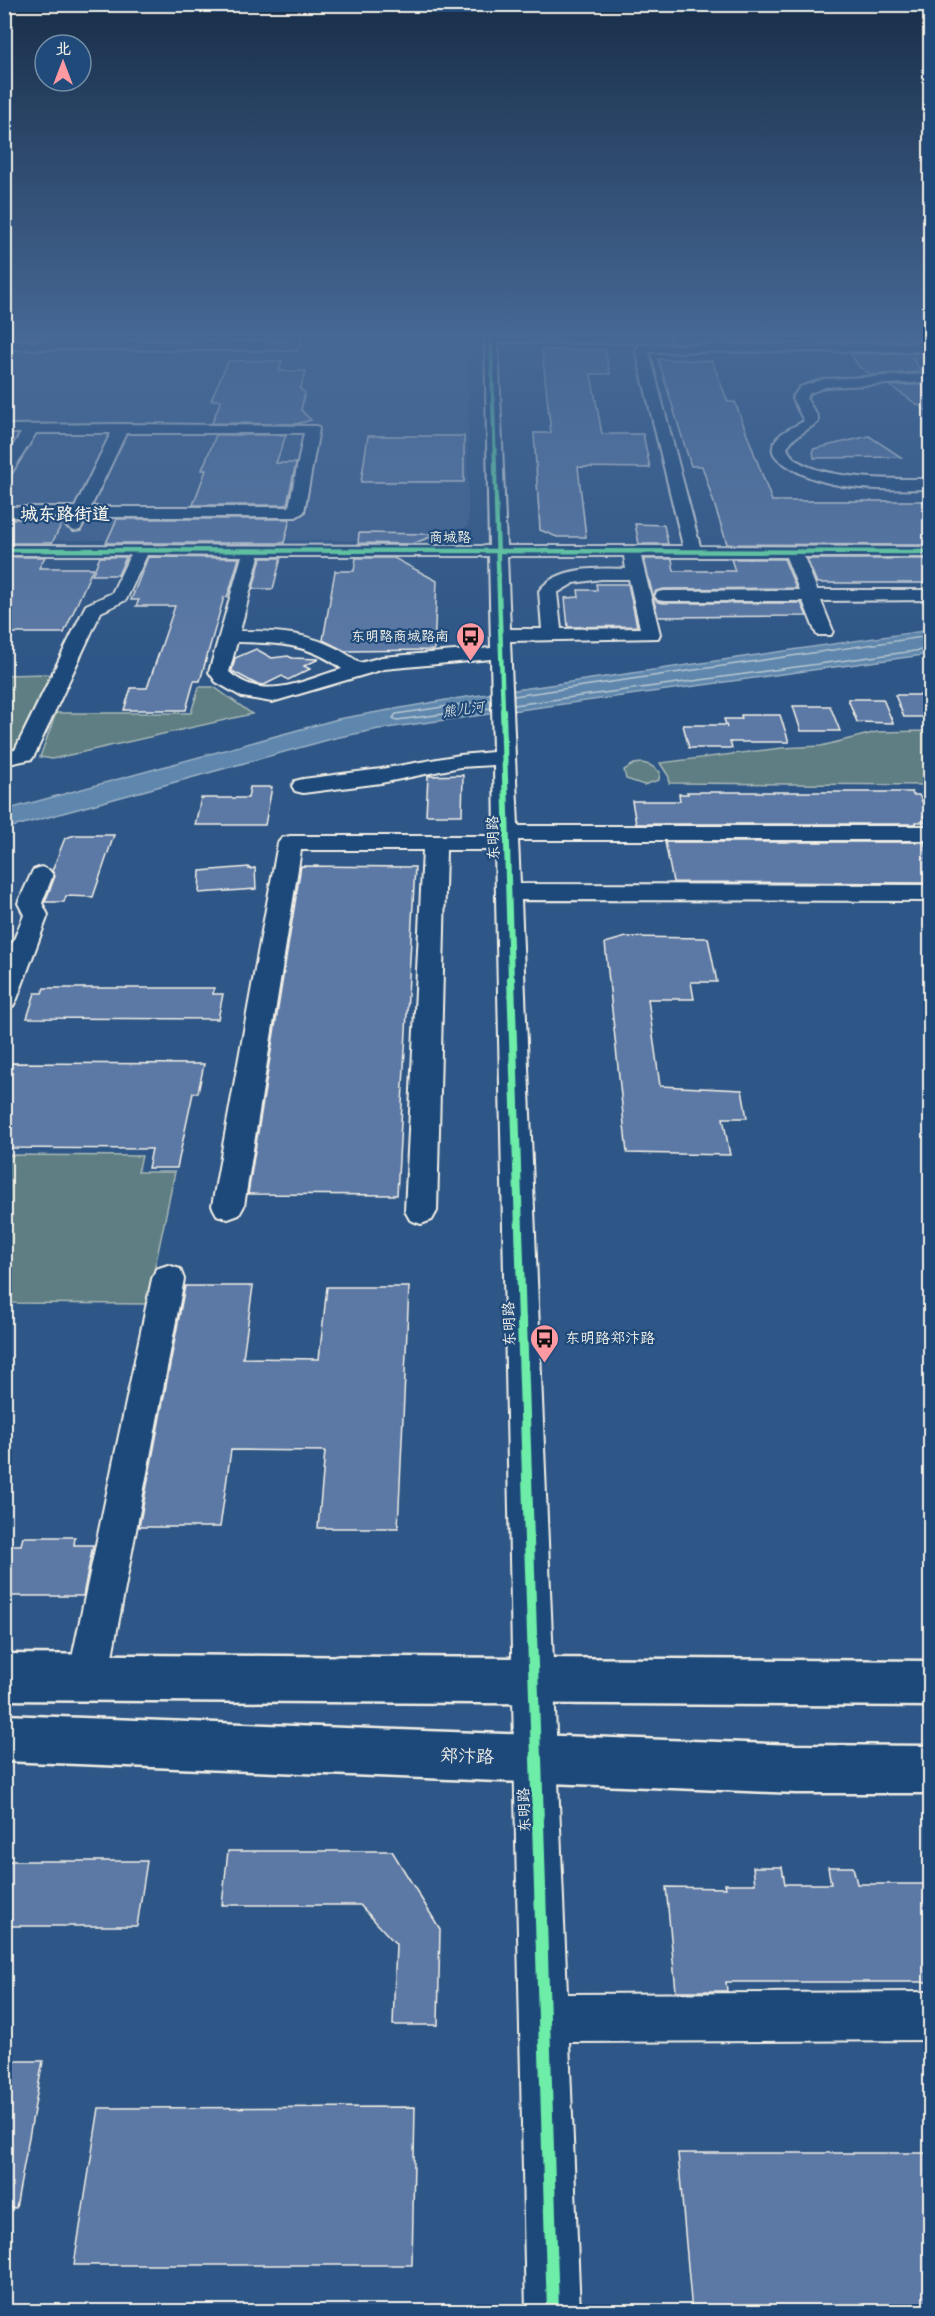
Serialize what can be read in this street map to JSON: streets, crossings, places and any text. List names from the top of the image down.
{
  "streets": {
    "main road": ["郑汴路"],
    "street": ["商城路", "东明路"]
  },
  "crossings": [
    ["商城路", "东明路"],
    ["东明路", "郑汴路"]
  ],
  "districts": ["城东路街道"],
  "water": ["熊儿河"],
  "places": {
    "bus stop": ["东明路商城路南", "东明路郑汴路"]
  },
  "north": "top"
}
